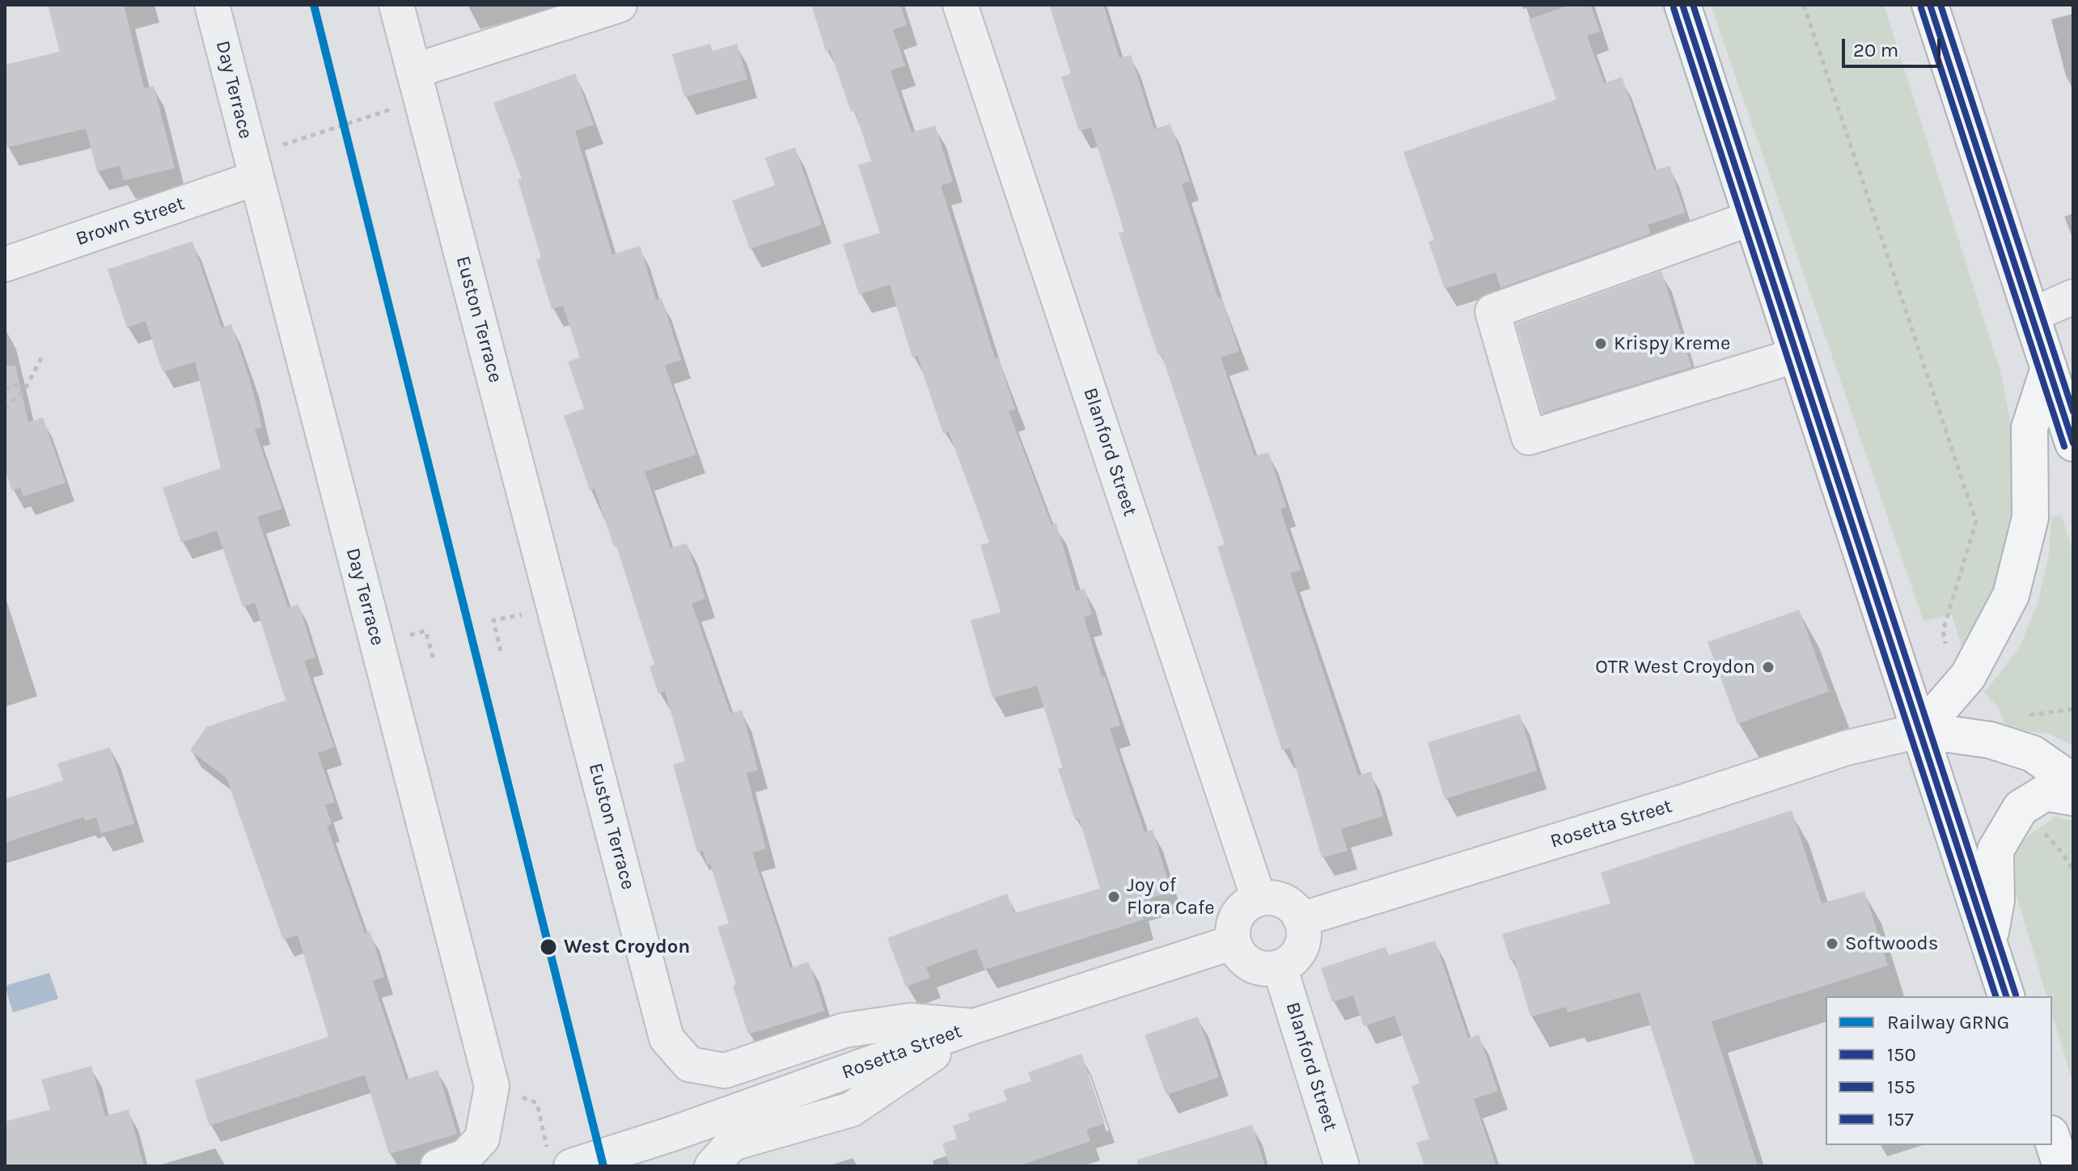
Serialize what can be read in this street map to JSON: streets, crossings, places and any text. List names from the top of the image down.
{
  "streets": {
    "street": [
      "Day Terrace",
      "Brown Street",
      "Euston Terrace",
      "Blanford Street",
      "Rosetta Street"
    ]
  },
  "crossings": [
    ["Day Terrace", "Brown Street"],
    ["Euston Terrace", "Rosetta Street"],
    ["Blanford Street", "Rosetta Street"]
  ],
  "places": [
    "Krispy Kreme",
    "OTR West Croydon",
    "Joy of Flora Cafe",
    "Softwoods",
    "West Croydon"
  ],
  "lines": [
    "rail line GRNG",
    "transit line 150",
    "transit line 157",
    "transit line 155"
  ],
  "legend": [
    "Railway GRNG",
    "150",
    "155",
    "157"
  ],
  "scale_bar": "20 m"
}
